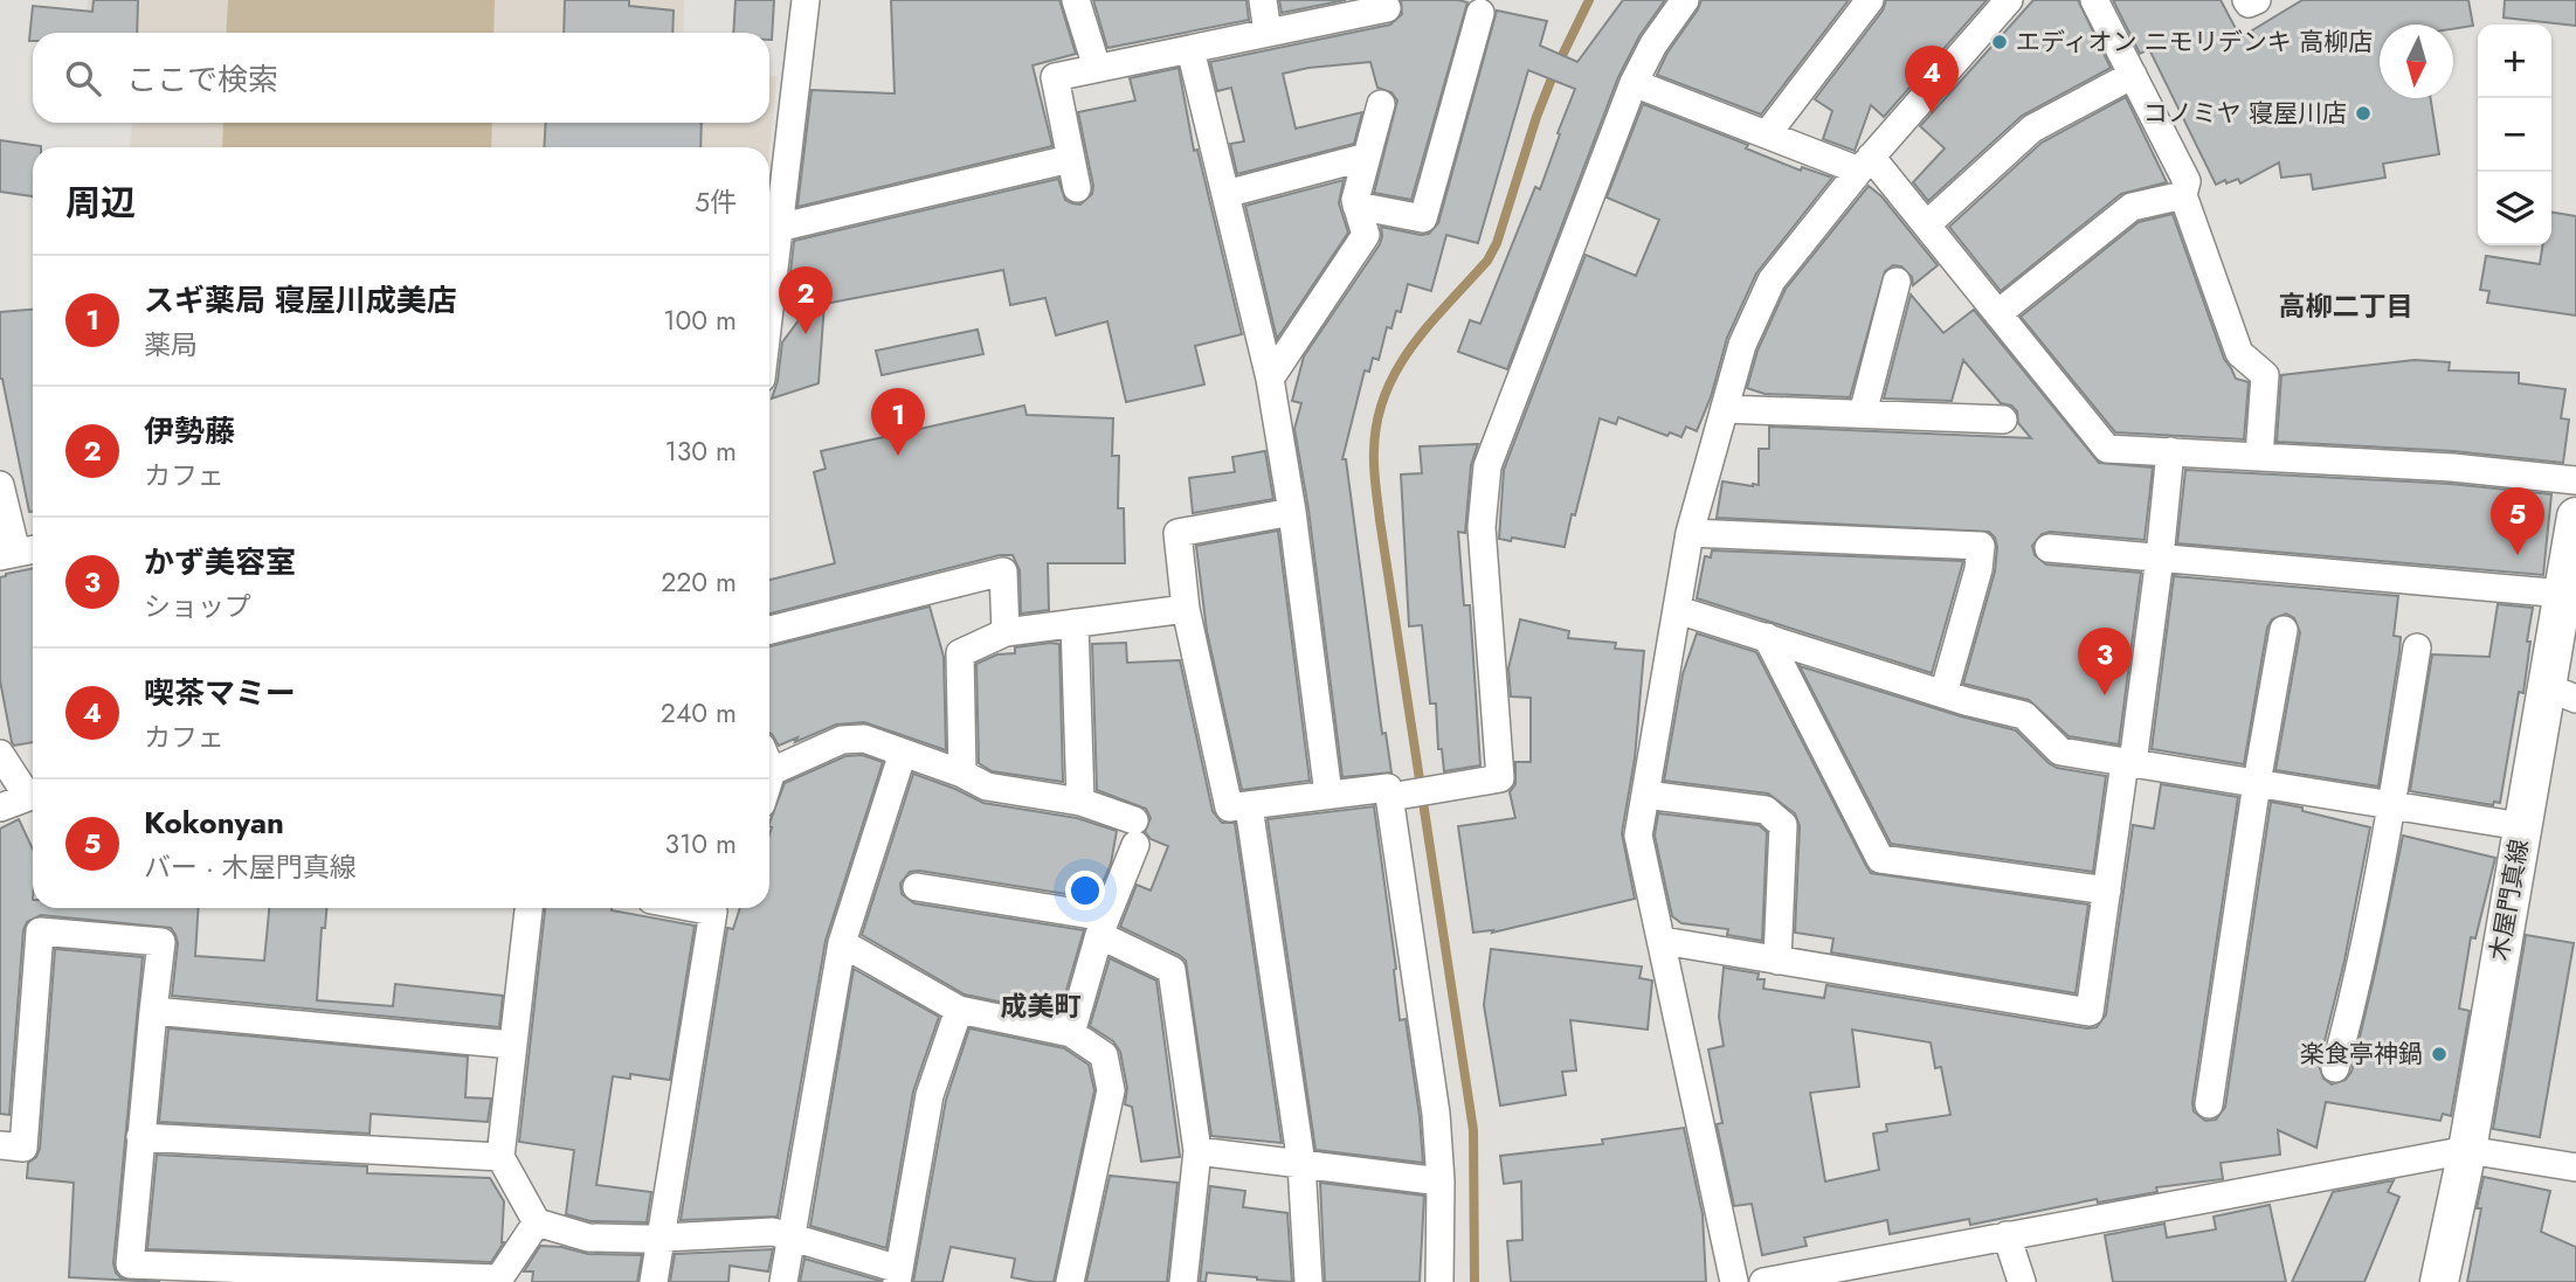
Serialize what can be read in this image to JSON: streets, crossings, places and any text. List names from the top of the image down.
{
  "streets": {
    "main road": ["木屋門真線"]
  },
  "districts": ["高柳二丁目", "成美町"],
  "places": ["エディオン ニモリデンキ 高柳店", "コノミヤ 寝屋川店", "楽食亭神鍋"],
  "north": "bottom",
  "page": {
    "map_buttons": ["+", "−"],
    "search": "ここで検索",
    "pins": [
      "4",
      "2",
      "1",
      "5",
      "3"
    ],
    "heading": ["周辺", "5件"],
    "list": [
      {
        "mark": "1",
        "name": "スギ薬局 寝屋川成美店",
        "note": "薬局",
        "value": "100 m"
      },
      {
        "mark": "2",
        "name": "伊勢藤",
        "note": "カフェ",
        "value": "130 m"
      },
      {
        "mark": "3",
        "name": "かず美容室",
        "note": "ショップ",
        "value": "220 m"
      },
      {
        "mark": "4",
        "name": "喫茶マミー",
        "note": "カフェ",
        "value": "240 m"
      },
      {
        "mark": "5",
        "name": "Kokonyan",
        "note": "バー · 木屋門真線",
        "value": "310 m"
      }
    ]
  }
}
